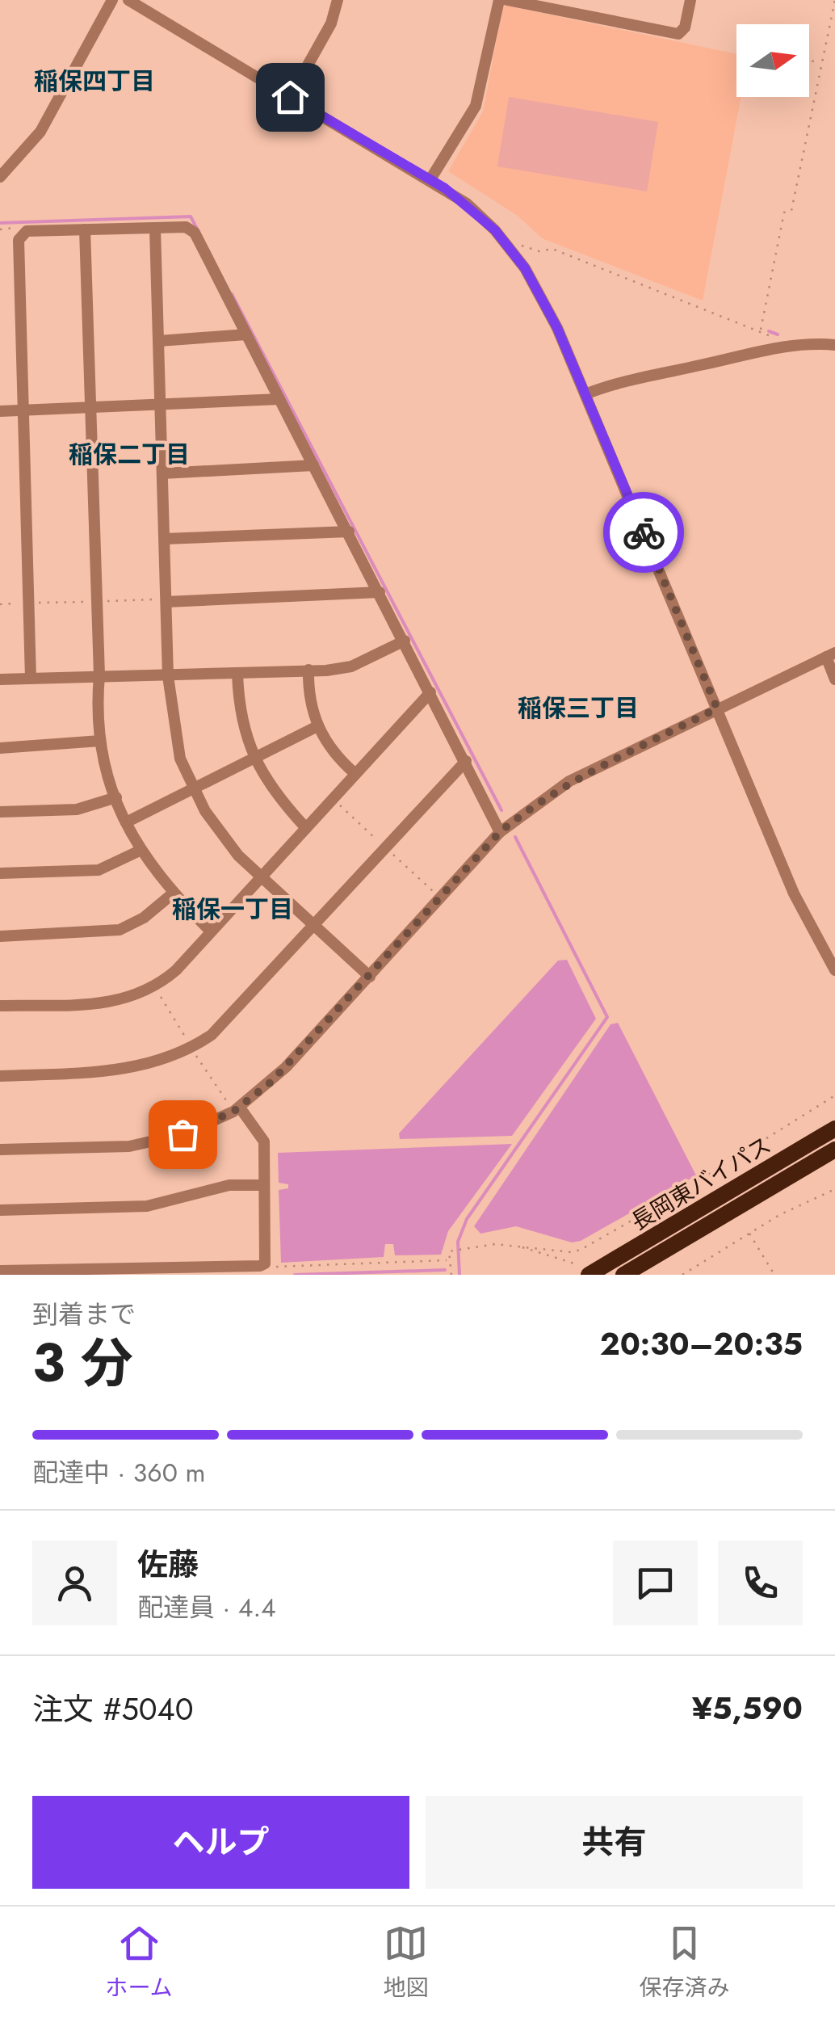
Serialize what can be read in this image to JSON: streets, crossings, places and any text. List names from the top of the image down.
{
  "streets": {
    "highway": ["長岡東バイパス"]
  },
  "districts": [
    "稲保四丁目",
    "稲保二丁目",
    "稲保三丁目",
    "稲保一丁目"
  ],
  "north": "right",
  "page": {
    "heading": ["3 分", "到着まで", "20:30–20:35"],
    "panel": [
      "佐藤",
      "配達員 · 4.4",
      "注文 #5040",
      "¥5,590"
    ],
    "bar": "配達中 · 360 m",
    "buttons": ["ヘルプ", "共有"],
    "tabs": ["ホーム", "地図", "保存済み"]
  }
}
